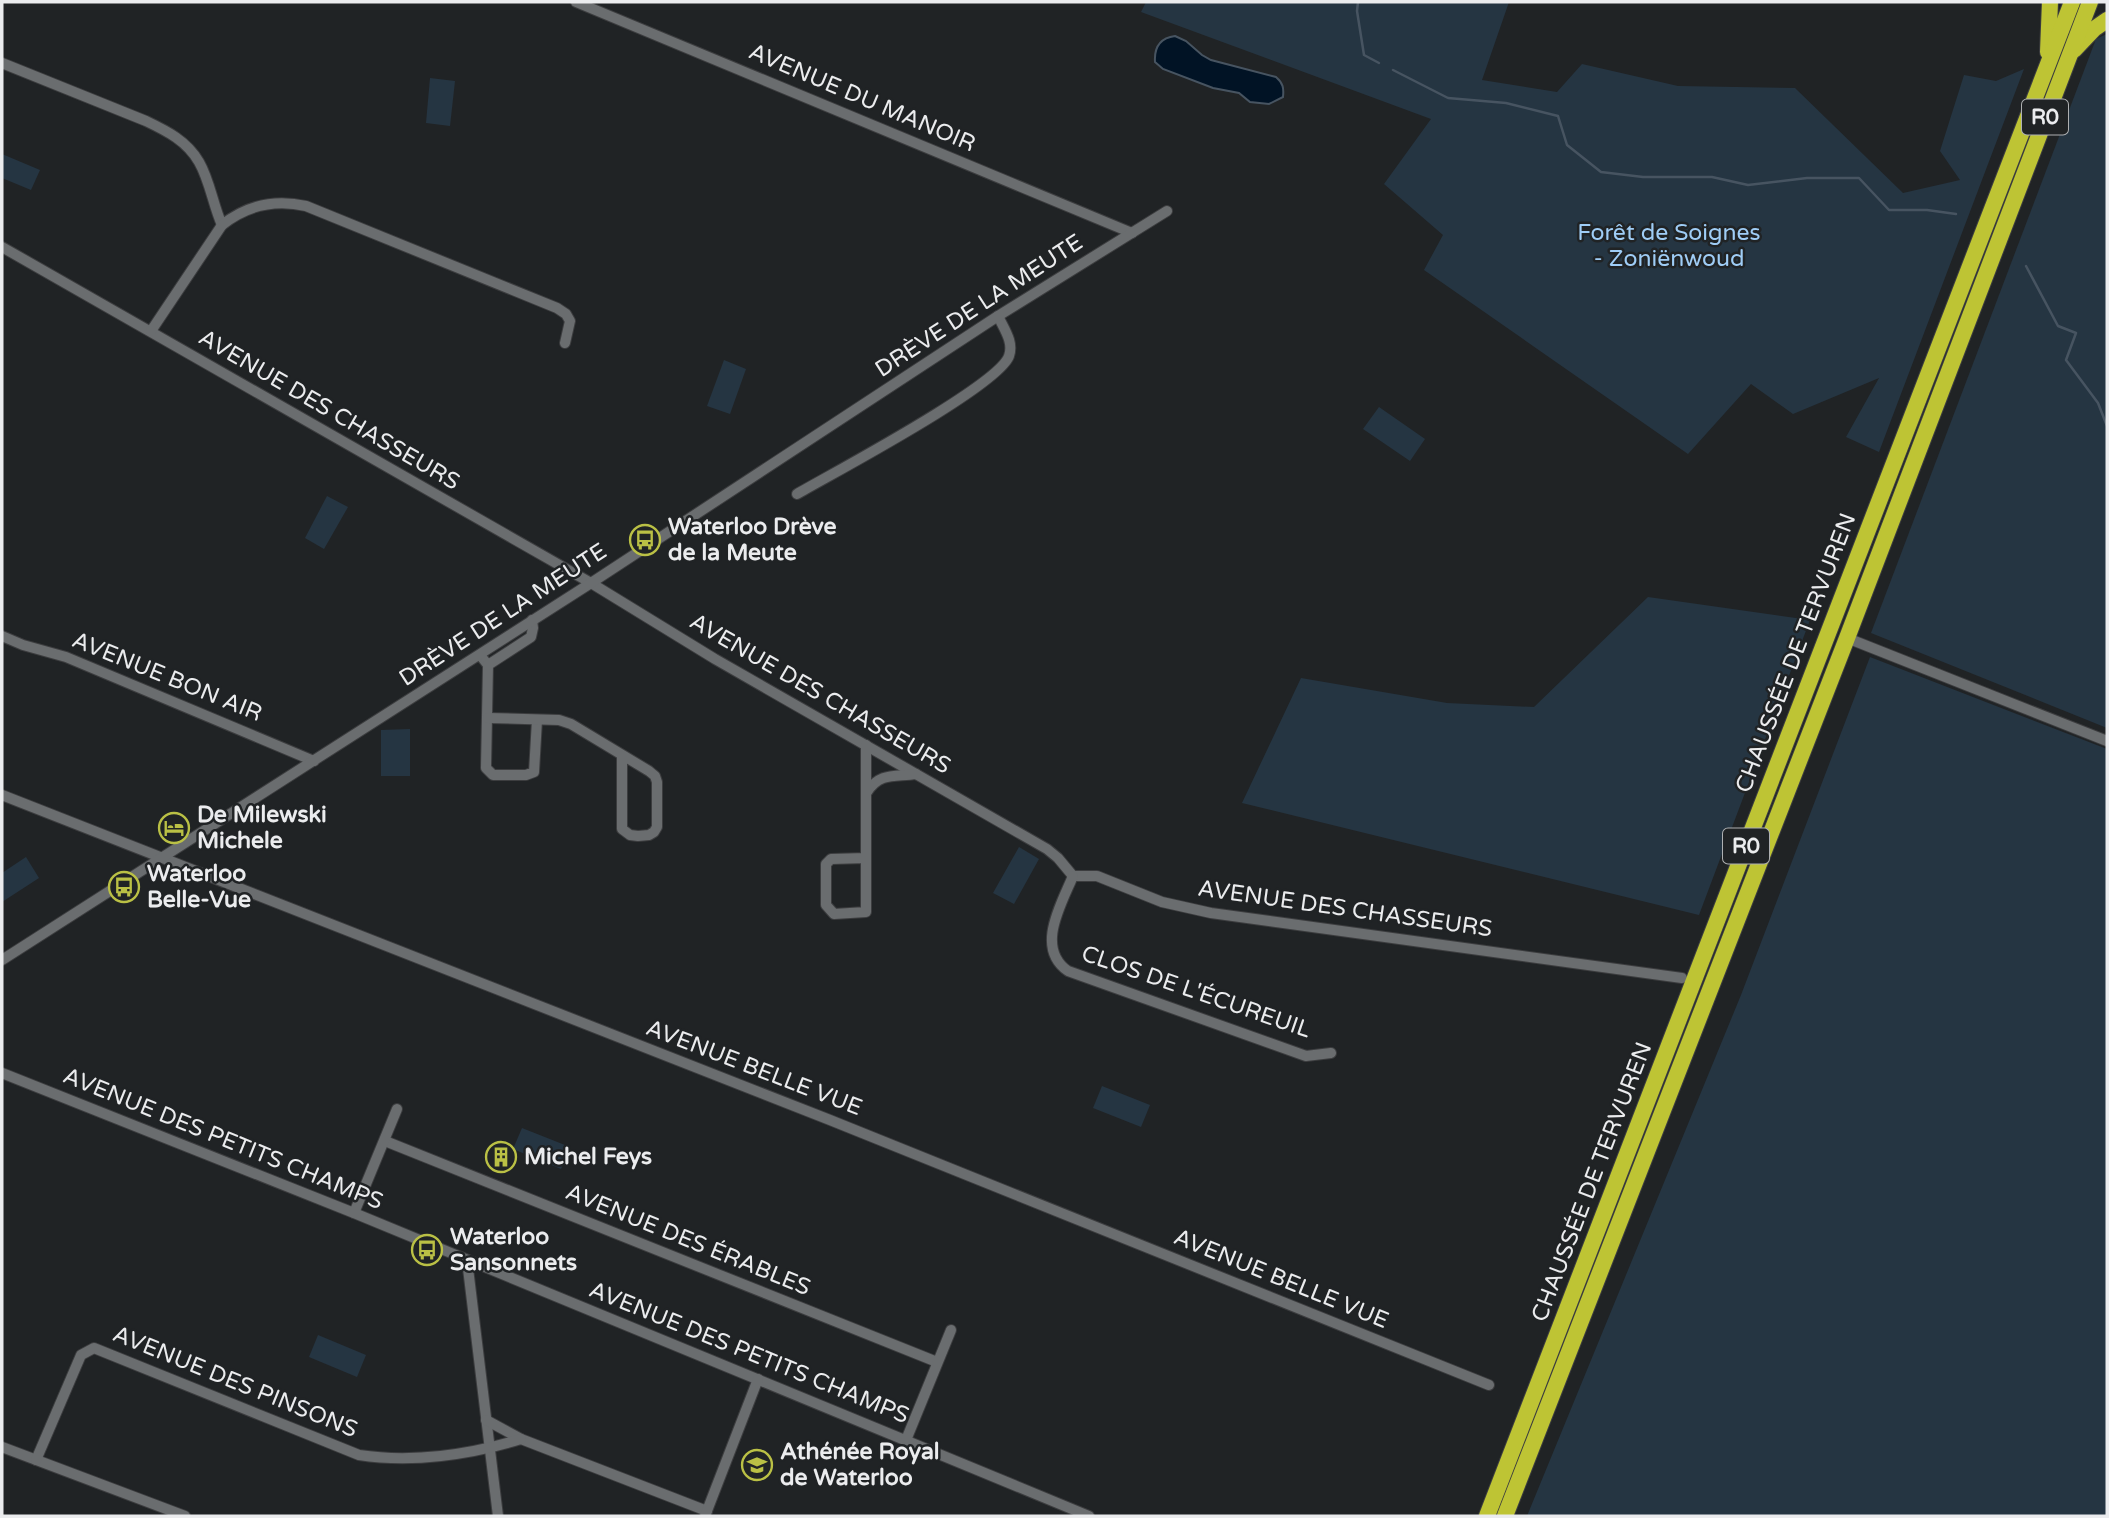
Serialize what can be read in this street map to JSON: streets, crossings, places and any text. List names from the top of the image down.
{
  "streets": {
    "highway": ["R0", "CHAUSSÉE DE TERVUREN"],
    "street": [
      "AVENUE DU MANOIR",
      "DRÈVE DE LA MEUTE",
      "AVENUE DES CHASSEURS",
      "AVENUE BON AIR",
      "CLOS DE L'ÉCUREUIL",
      "AVENUE BELLE VUE",
      "AVENUE DES PETITS CHAMPS",
      "AVENUE DES ÉRABLES",
      "AVENUE DES PINSONS"
    ]
  },
  "crossings": [
    ["AVENUE DU MANOIR", "DRÈVE DE LA MEUTE"],
    ["DRÈVE DE LA MEUTE", "AVENUE DES CHASSEURS"],
    ["DRÈVE DE LA MEUTE", "AVENUE BON AIR"],
    ["DRÈVE DE LA MEUTE", "AVENUE BELLE VUE"],
    ["AVENUE DES CHASSEURS", "CLOS DE L'ÉCUREUIL"]
  ],
  "parks": ["Forêt de Soignes - Zoniënwoud"],
  "places": {
    "bus stop": ["Waterloo Drève de la Meute", "Waterloo Belle-Vue", "Waterloo Sansonnets"],
    "hotel": ["De Milewski Michele"],
    "building": ["Michel Feys"],
    "school or university": ["Athénée Royal de Waterloo"]
  }
}
